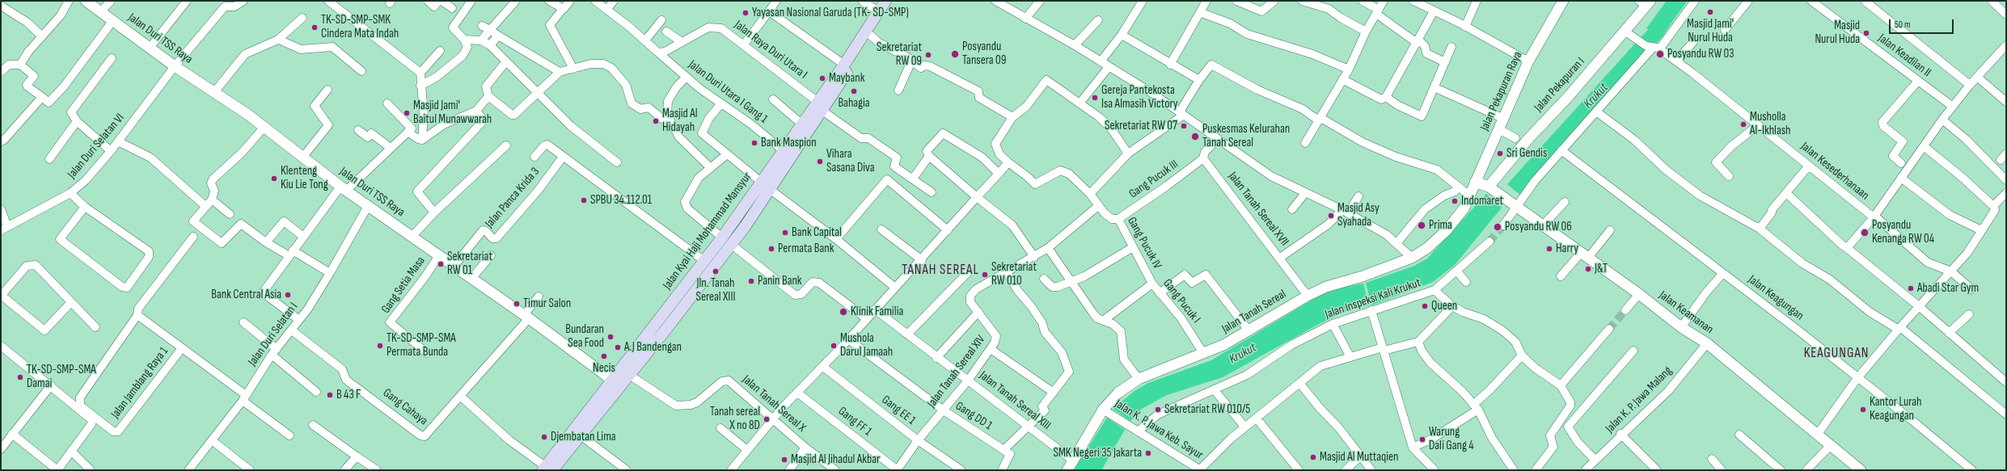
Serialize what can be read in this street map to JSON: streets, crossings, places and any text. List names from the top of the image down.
{
  "streets": {
    "main road": ["Jalan Kyai Haji Mohammad Mansyur"],
    "street": [
      "Jalan Duri TSS Raya",
      "Jalan Raya Duri Utara I",
      "Jalan Keadilan II",
      "Jalan Pekapuran I",
      "Jalan Pekapuran Raya",
      "Jalan Duri Utara I Gang 1",
      "Jalan Duri Selatan VI",
      "Jalan Kesederhanaan",
      "Gang Pucuk III",
      "Jalan Panca Krida 3",
      "Jalan Tanah Sereal XVII",
      "Gang Pucuk IV",
      "Gang Setia Masa",
      "Jalan Keagungan",
      "Jalan Inspeksi Kali Krukut",
      "Gang Pucuk I",
      "Jalan Tanah Sereal",
      "Jalan Keamanan",
      "Jalan Duri Selatan I",
      "Jalan Tanah Sereal XIV",
      "Jalan Jamblang Raya 1",
      "Jalan K. P. Jawa Malang",
      "Jalan Tanah Sereal XIII",
      "Jalan Tanah Sereal X",
      "Gang Cahaya",
      "Gang EE 1",
      "Gang DD 1",
      "Gang FF 1",
      "Jalan K. P. Jawa Keb. Sayur"
    ]
  },
  "crossings": [
    ["Jalan Duri TSS Raya", "Jalan Duri Selatan VI"],
    ["Jalan Duri TSS Raya", "Jalan Panca Krida 3"],
    ["Jalan Duri TSS Raya", "Jalan Kyai Haji Mohammad Mansyur"],
    ["Jalan Duri TSS Raya", "Gang Setia Masa"],
    ["Jalan Duri TSS Raya", "Jalan Duri Selatan I"],
    ["Jalan Raya Duri Utara I", "Jalan Duri Utara I Gang 1"],
    ["Jalan Raya Duri Utara I", "Jalan Kyai Haji Mohammad Mansyur"],
    ["Jalan Keadilan II", "Jalan Kesederhanaan"],
    ["Jalan Pekapuran I", "Jalan Kesederhanaan"],
    ["Jalan Pekapuran I", "Jalan Keamanan"],
    ["Jalan Pekapuran Raya", "Jalan Tanah Sereal"],
    ["Jalan Duri Utara I Gang 1", "Jalan Kyai Haji Mohammad Mansyur"],
    ["Gang Pucuk III", "Jalan Tanah Sereal XVII"],
    ["Gang Pucuk III", "Gang Pucuk IV"],
    ["Jalan Tanah Sereal XVII", "Jalan Tanah Sereal"],
    ["Jalan Kyai Haji Mohammad Mansyur", "Jalan Tanah Sereal X"],
    ["Gang Pucuk IV", "Gang Pucuk I"],
    ["Gang Pucuk IV", "Jalan Tanah Sereal XIV"],
    ["Jalan Inspeksi Kali Krukut", "Jalan K. P. Jawa Keb. Sayur"],
    ["Gang Pucuk I", "Jalan Tanah Sereal"],
    ["Jalan Tanah Sereal", "Jalan Tanah Sereal XIII"],
    ["Jalan Tanah Sereal", "Jalan K. P. Jawa Keb. Sayur"],
    ["Jalan Keamanan", "Jalan K. P. Jawa Malang"],
    ["Jalan Duri Selatan I", "Jalan Jamblang Raya 1"],
    ["Jalan Duri Selatan I", "Gang Cahaya"],
    ["Jalan Tanah Sereal XIV", "Jalan Tanah Sereal XIII"],
    ["Jalan Tanah Sereal XIV", "Gang EE 1"],
    ["Jalan Tanah Sereal XIV", "Gang DD 1"],
    ["Jalan Tanah Sereal XIV", "Gang FF 1"]
  ],
  "districts": ["TANAH SEREAL", "KEAGUNGAN"],
  "water": ["Krukut"],
  "places": [
    "Masjid Jami' Nurul Huda",
    "Yayasan Nasional Garuda (TK- SD-SMP)",
    "TK-SD-SMP-SMK Cindera Mata Indah",
    "Masjid Nurul Huda",
    "Posyandu Tansera 09",
    "Posyandu RW 03",
    "Sekretariat RW 09",
    "Maybank",
    "Bahagia",
    "Gereja Pantekosta Isa Almasih Victory",
    "Masjid Jami' Baitul Munawwarah",
    "Masjid Al Hidayah",
    "Musholla Al-Ikhlash",
    "Sekretariat RW 07",
    "Puskesmas Kelurahan Tanah Sereal",
    "Bank Maspion",
    "Sri Gendis",
    "Vihara Sasana Diva",
    "Klenteng Kiu Lie Tong",
    "SPBU 34.112.01",
    "Indomaret",
    "Masjid Asy Syahada",
    "Prima",
    "Posyandu RW 06",
    "Bank Capital",
    "Posyandu Kenanga RW 04",
    "Permata Bank",
    "Harry",
    "Sekretariat RW 01",
    "J&T",
    "Jln. Tanah Sereal XIII",
    "Sekretariat RW 010",
    "Panin Bank",
    "Abadi Star Gym",
    "Bank Central Asia",
    "Timur Salon",
    "Queen",
    "Klinik Familia",
    "Bundaran Sea Food",
    "TK-SD-SMP-SMA Permata Bunda",
    "Mushola Darul Jamaah",
    "A.J Bandengan",
    "Necis",
    "TK-SD-SMP-SMA Damai",
    "B 43 F",
    "Sekretariat RW 010/5",
    "Kantor Lurah Keagungan",
    "Tanah sereal X no 8D",
    "Djembatan Lima",
    "Warung Dali Gang 4",
    "SMK Negeri 35 Jakarta",
    "Masjid Al Muttaqien",
    "Masjid Al Jihadul Akbar"
  ],
  "scale_bar": "50 m"
}
